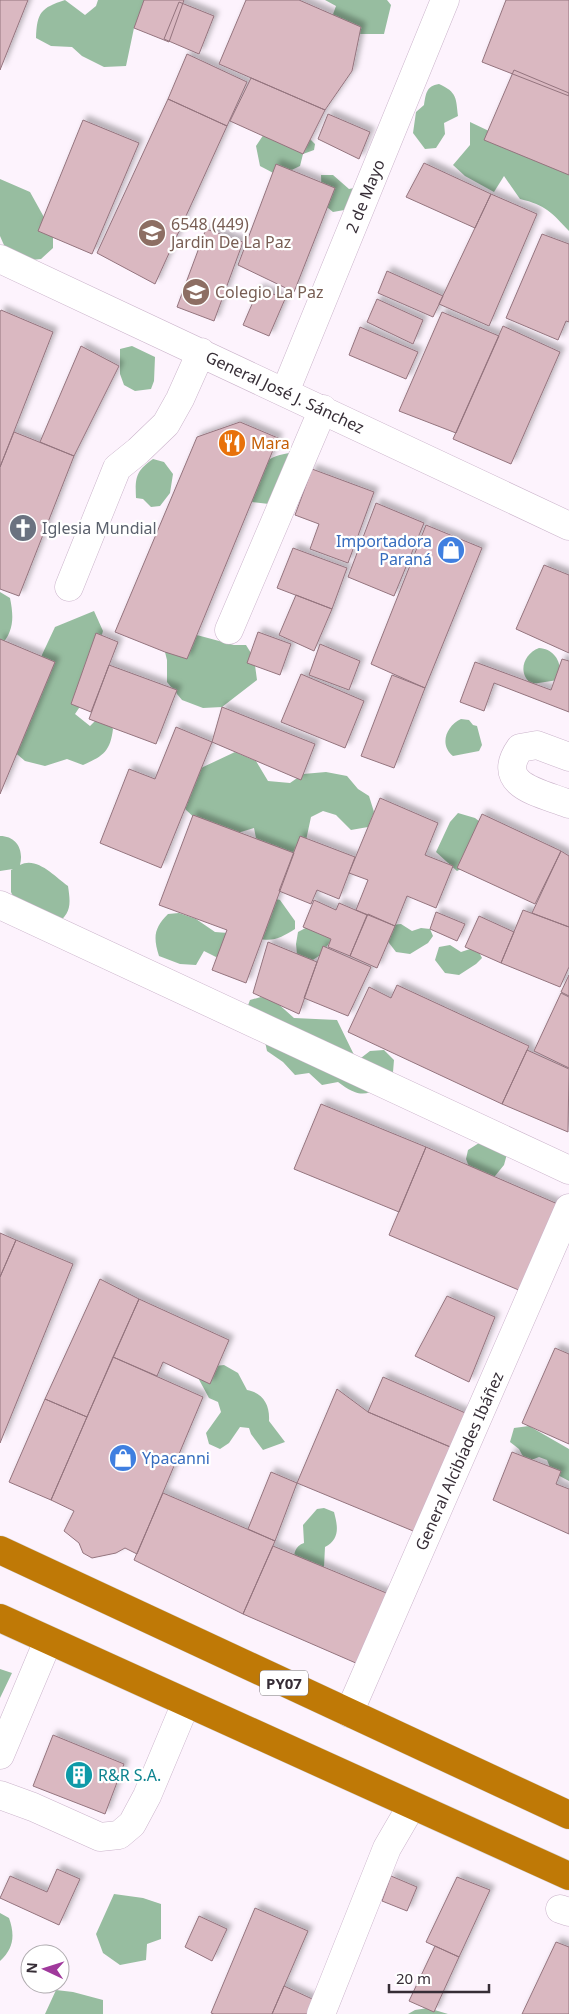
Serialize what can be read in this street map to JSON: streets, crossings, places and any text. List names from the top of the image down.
{
  "streets": {
    "highway": ["PY07"],
    "street": ["2 de Mayo", "General José J. Sánchez", "General Alcibíades Ibáñez"]
  },
  "crossings": [
    ["2 de Mayo", "General José J. Sánchez"],
    ["General Alcibíades Ibáñez", "PY07"]
  ],
  "places": {
    "school or university": ["6548 (449) Jardin De La Paz", "Colegio La Paz"],
    "restaurant": ["Mara"],
    "church": ["Iglesia Mundial"],
    "shop": ["Importadora Paraná", "Ypacanni"],
    "building": ["R&R S.A."]
  },
  "scale_bar": "20 m",
  "north": "left"
}
